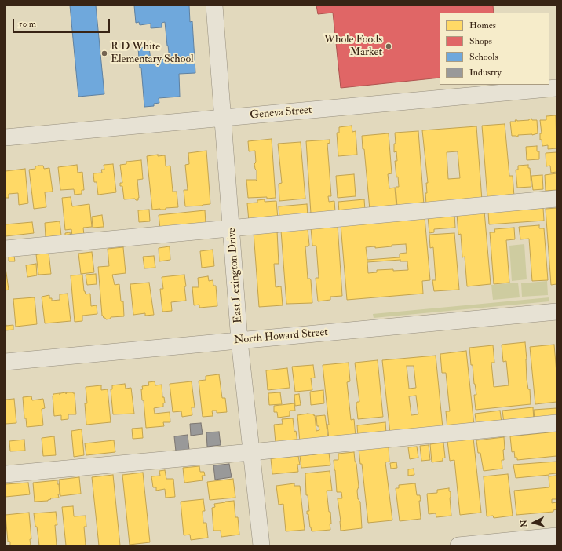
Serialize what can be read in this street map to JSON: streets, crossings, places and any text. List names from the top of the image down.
{
  "streets": {
    "street": ["Geneva Street", "East Lexington Drive", "North Howard Street"]
  },
  "crossings": [
    ["Geneva Street", "East Lexington Drive"],
    ["East Lexington Drive", "North Howard Street"]
  ],
  "places": ["Whole Foods Market", "R D White Elementary School"],
  "legend": [
    "Homes",
    "Shops",
    "Schools",
    "Industry"
  ],
  "scale_bar": "50 m",
  "north": "left"
}
